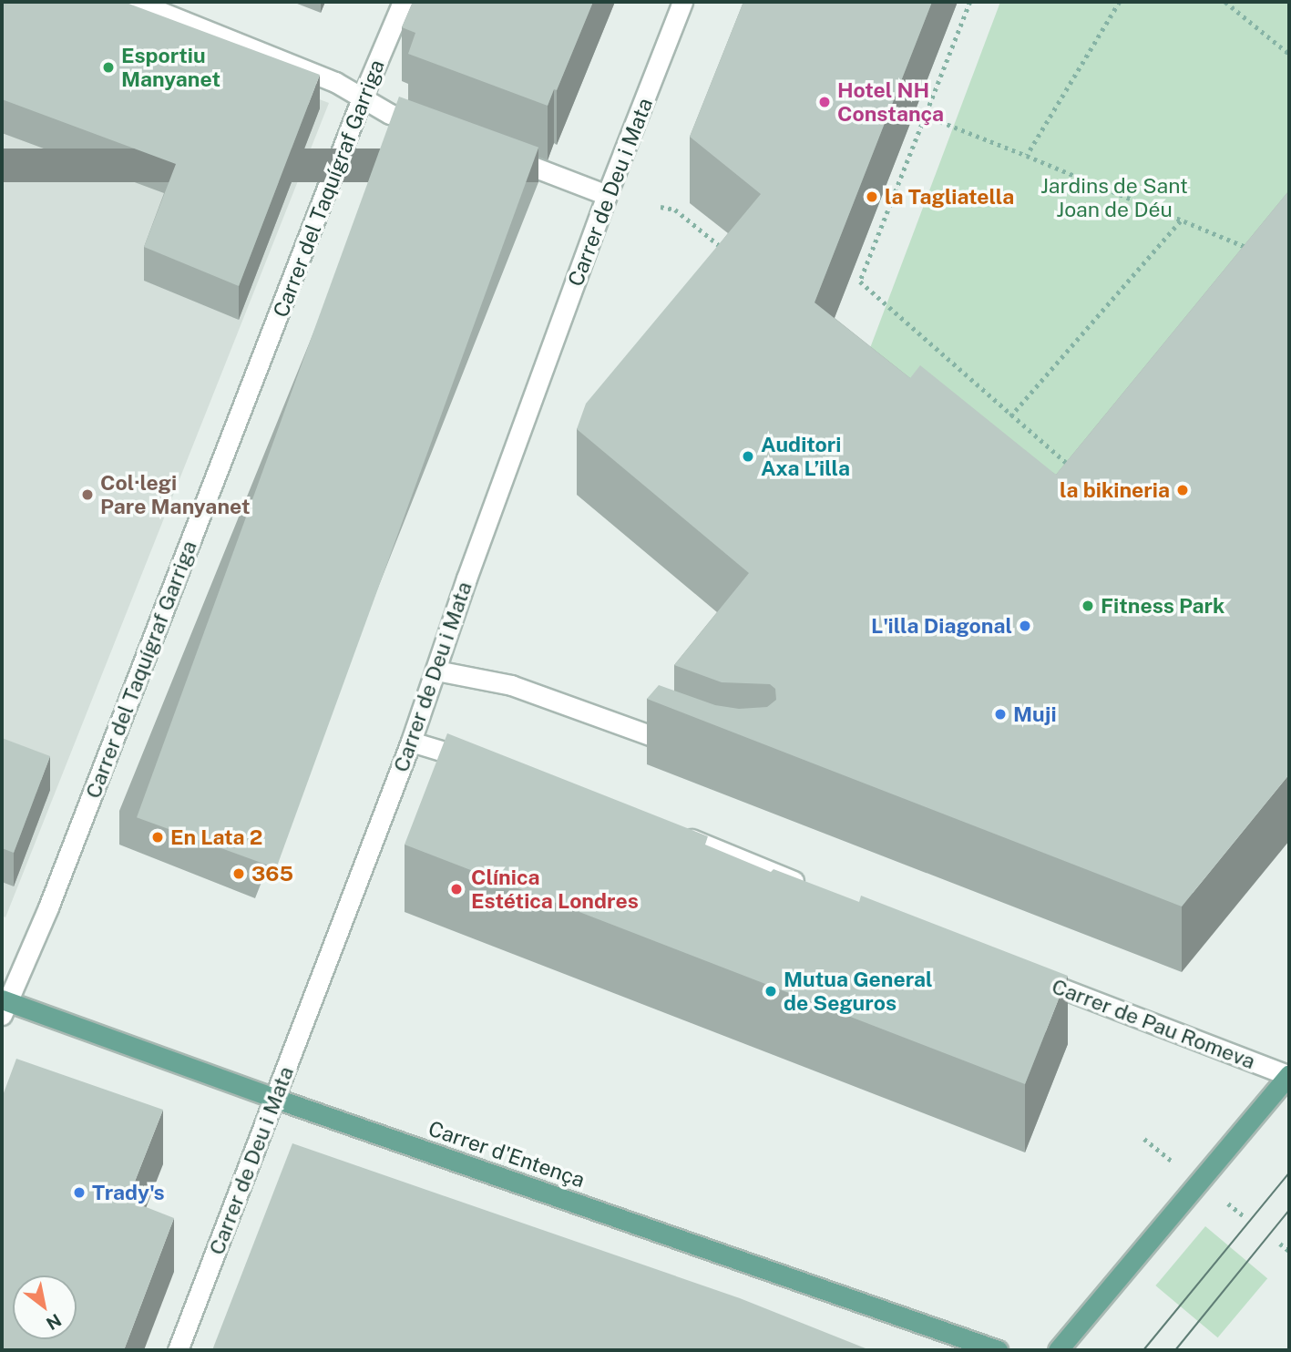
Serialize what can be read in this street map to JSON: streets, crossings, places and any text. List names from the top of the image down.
{
  "streets": {
    "main road": ["Carrer d'Entença"],
    "street": ["Carrer del Taquígraf Garriga", "Carrer de Deu i Mata", "Carrer de Pau Romeva"]
  },
  "crossings": [
    ["Carrer del Taquígraf Garriga", "Carrer d'Entença"],
    ["Carrer de Deu i Mata", "Carrer d'Entença"]
  ],
  "parks": ["Jardins de Sant Joan de Déu"],
  "places": [
    "Esportiu Manyanet",
    "Hotel NH Constança",
    "la Tagliatella",
    "Auditori Axa L’illa",
    "la bikineria",
    "Col·legi Pare Manyanet",
    "Fitness Park",
    "L'illa Diagonal",
    "Muji",
    "En Lata 2",
    "365",
    "Clínica Estética Londres",
    "Mutua General de Seguros",
    "Trady's"
  ],
  "north": "bottom right"
}
